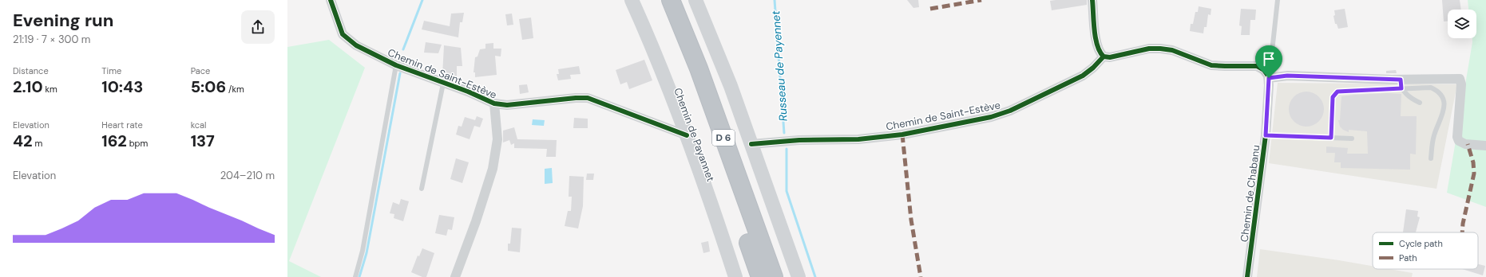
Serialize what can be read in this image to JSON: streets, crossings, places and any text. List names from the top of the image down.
{
  "streets": {
    "highway": ["D 6"],
    "street": ["Chemin de Saint-Estève", "Chemin de Payannet", "Chemin de Chabanu"]
  },
  "crossings": [
    ["Chemin de Saint-Estève", "Chemin de Payannet"]
  ],
  "water": ["Russeau de Payennet"],
  "legend": ["Cycle path", "Path"],
  "page": {
    "heading": ["Evening run", "21:19 · 7 × 300 m"],
    "stats": [
      ["Distance", "2.10 km"],
      ["Time", "10:43"],
      ["Pace", "5:06 /km"],
      ["Elevation", "42 m"],
      ["Heart rate", "162 bpm"],
      ["kcal", "137"]
    ],
    "chart": ["Elevation", "204–210 m"]
  }
}
